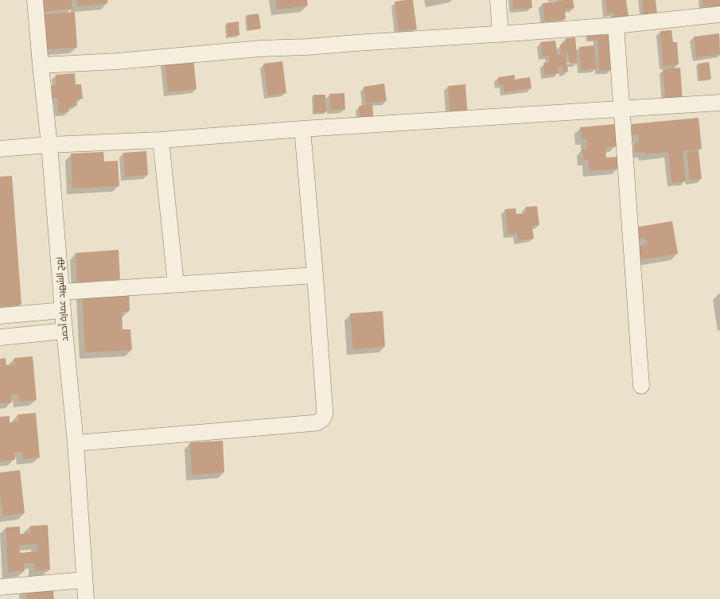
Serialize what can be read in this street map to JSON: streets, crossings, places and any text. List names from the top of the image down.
{
  "streets": {
    "street": ["نهج الشهيد عمارة أحمد"]
  }
}
